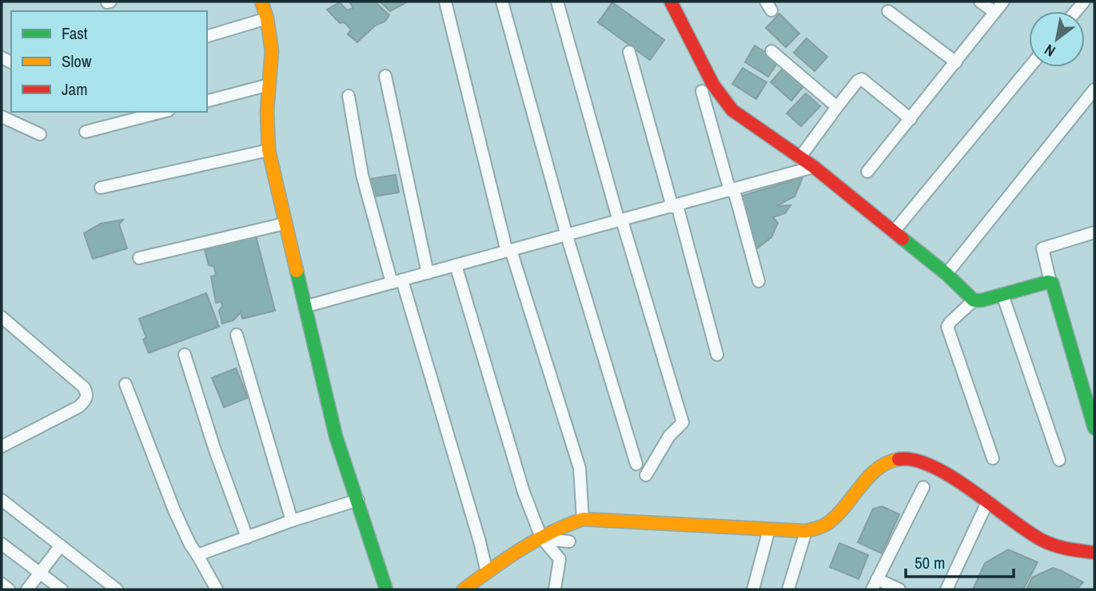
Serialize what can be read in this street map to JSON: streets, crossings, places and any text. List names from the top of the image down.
{
  "legend": ["Fast", "Slow", "Jam"],
  "scale_bar": "50 m",
  "north": "bottom left"
}
